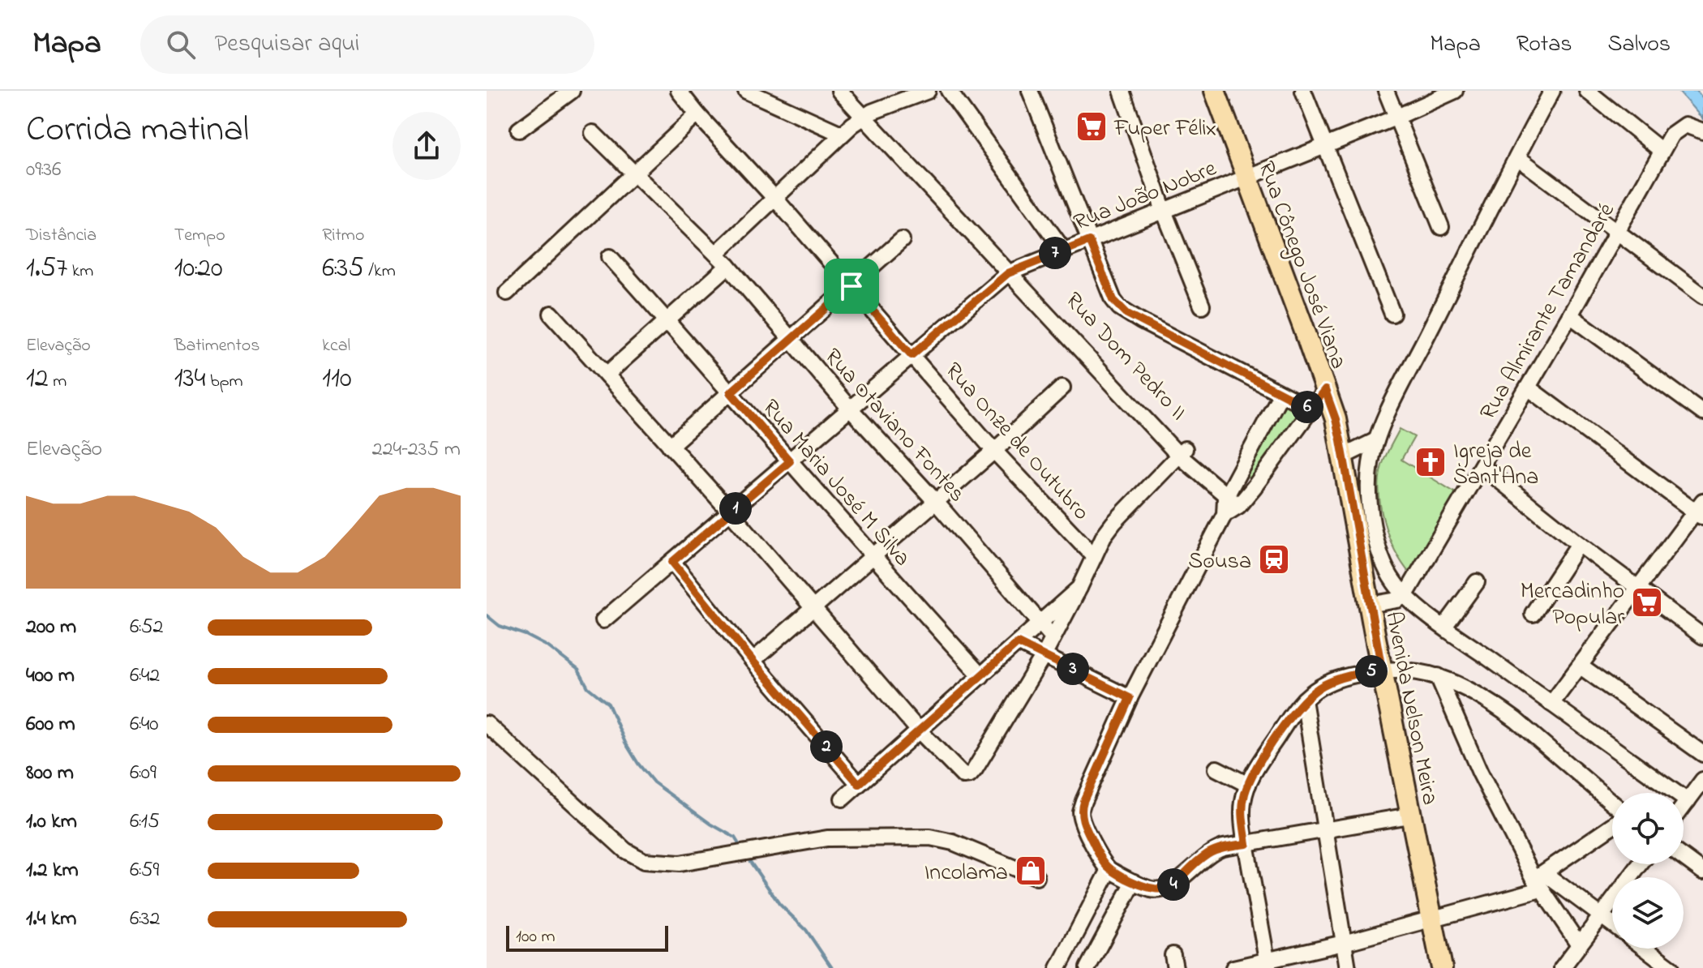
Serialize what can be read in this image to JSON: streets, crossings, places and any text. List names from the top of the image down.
{
  "streets": {
    "main road": ["Rua Cônego José Viana", "Avenida Nelson Meira"],
    "street": [
      "Rua João Nobre",
      "Rua Almirante Tamandaré",
      "Rua Dom Pedro II",
      "Rua Otaviano Fontes",
      "Rua Onze de Outubro",
      "Rua Maria José M Silva"
    ]
  },
  "crossings": [
    ["Rua João Nobre", "Rua Cônego José Viana"],
    ["Rua João Nobre", "Rua Dom Pedro II"],
    ["Rua João Nobre", "Rua Otaviano Fontes"],
    ["Rua João Nobre", "Rua Onze de Outubro"],
    ["Rua João Nobre", "Rua Maria José M Silva"],
    ["Rua Cônego José Viana", "Avenida Nelson Meira"]
  ],
  "places": {
    "supermarket": ["Fuper Félix", "Mercadinho Popular"],
    "church": ["Igreja de Sant'Ana"],
    "station": ["Sousa"],
    "shop": ["Incolama"]
  },
  "scale_bar": "100 m",
  "page": {
    "header": "Mapa",
    "search": "Pesquisar aqui",
    "nav": ["Mapa", "Rotas", "Salvos"],
    "heading": ["Corrida matinal", "09:36"],
    "stats": [
      ["Distância", "1.57 km"],
      ["Tempo", "10:20"],
      ["Ritmo", "6:35 /km"],
      ["Elevação", "12 m"],
      ["Batimentos", "134 bpm"],
      ["kcal", "110"]
    ],
    "pins": [
      "7",
      "6",
      "1",
      "3",
      "5",
      "2",
      "4"
    ],
    "chart": ["Elevação", "224–235 m"],
    "list": [
      {
        "name": "200 m",
        "note": "6:52"
      },
      {
        "name": "400 m",
        "note": "6:42"
      },
      {
        "name": "600 m",
        "note": "6:40"
      },
      {
        "name": "800 m",
        "note": "6:09"
      },
      {
        "name": "1.0 km",
        "note": "6:15"
      },
      {
        "name": "1.2 km",
        "note": "6:59"
      },
      {
        "name": "1.4 km",
        "note": "6:32"
      }
    ],
    "scale": "100 m"
  }
}
